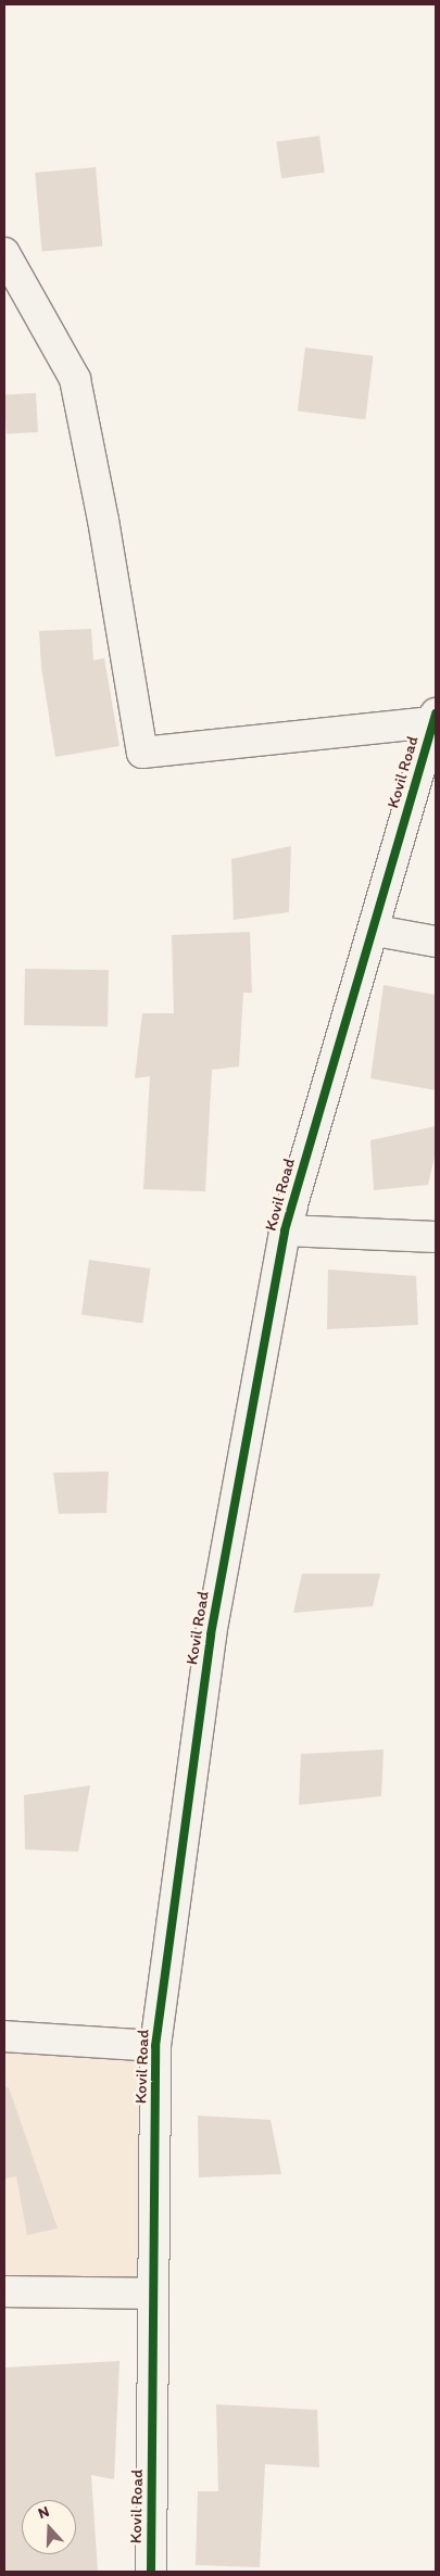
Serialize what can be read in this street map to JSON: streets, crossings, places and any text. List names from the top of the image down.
{
  "streets": {
    "street": ["Kovil Road"]
  },
  "north": "top"
}
